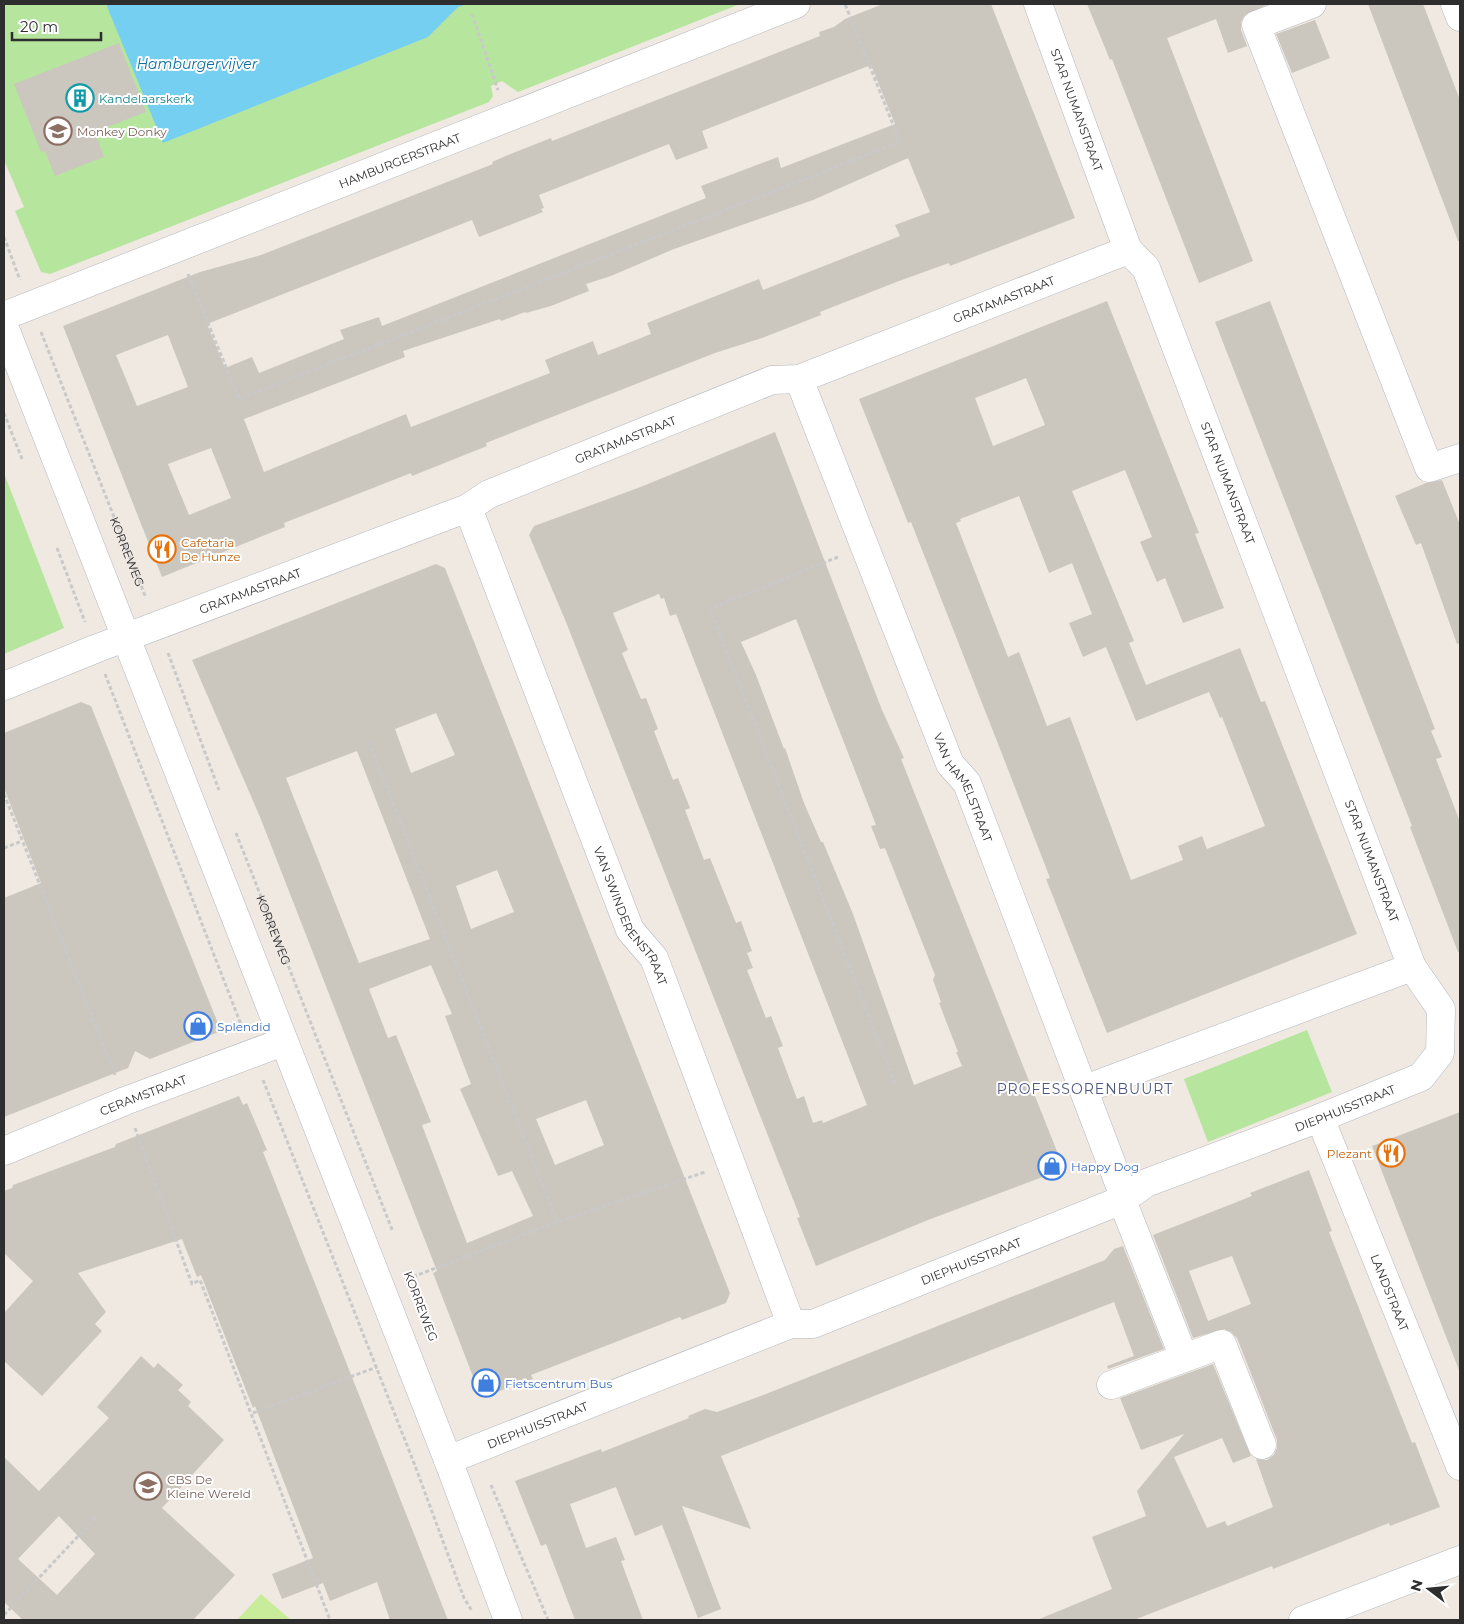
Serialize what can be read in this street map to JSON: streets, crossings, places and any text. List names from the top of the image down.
{
  "streets": {
    "street": [
      "STAR NUMANSTRAAT",
      "HAMBURGERSTRAAT",
      "GRATAMASTRAAT",
      "VAN HAMELSTRAAT",
      "VAN SWINDERENSTRAAT",
      "CERAMSTRAAT",
      "DIEPHUISSTRAAT",
      "LANDSTRAAT"
    ],
    "path": ["KORREWEG"]
  },
  "crossings": [
    ["STAR NUMANSTRAAT", "GRATAMASTRAAT"],
    ["STAR NUMANSTRAAT", "DIEPHUISSTRAAT"],
    ["HAMBURGERSTRAAT", "KORREWEG"],
    ["GRATAMASTRAAT", "KORREWEG"],
    ["GRATAMASTRAAT", "VAN HAMELSTRAAT"],
    ["GRATAMASTRAAT", "VAN SWINDERENSTRAAT"],
    ["VAN HAMELSTRAAT", "DIEPHUISSTRAAT"],
    ["VAN SWINDERENSTRAAT", "DIEPHUISSTRAAT"],
    ["DIEPHUISSTRAAT", "LANDSTRAAT"]
  ],
  "districts": ["PROFESSORENBUURT"],
  "water": ["Hamburgervijver"],
  "places": {
    "building": ["Kandelaarskerk"],
    "school or university": ["Monkey Donky", "CBS De Kleine Wereld"],
    "restaurant": ["Cafetaria De Hunze", "Plezant"],
    "shop": ["Splendid", "Happy Dog", "Fietscentrum Bus"]
  },
  "scale_bar": "20 m",
  "north": "left"
}
